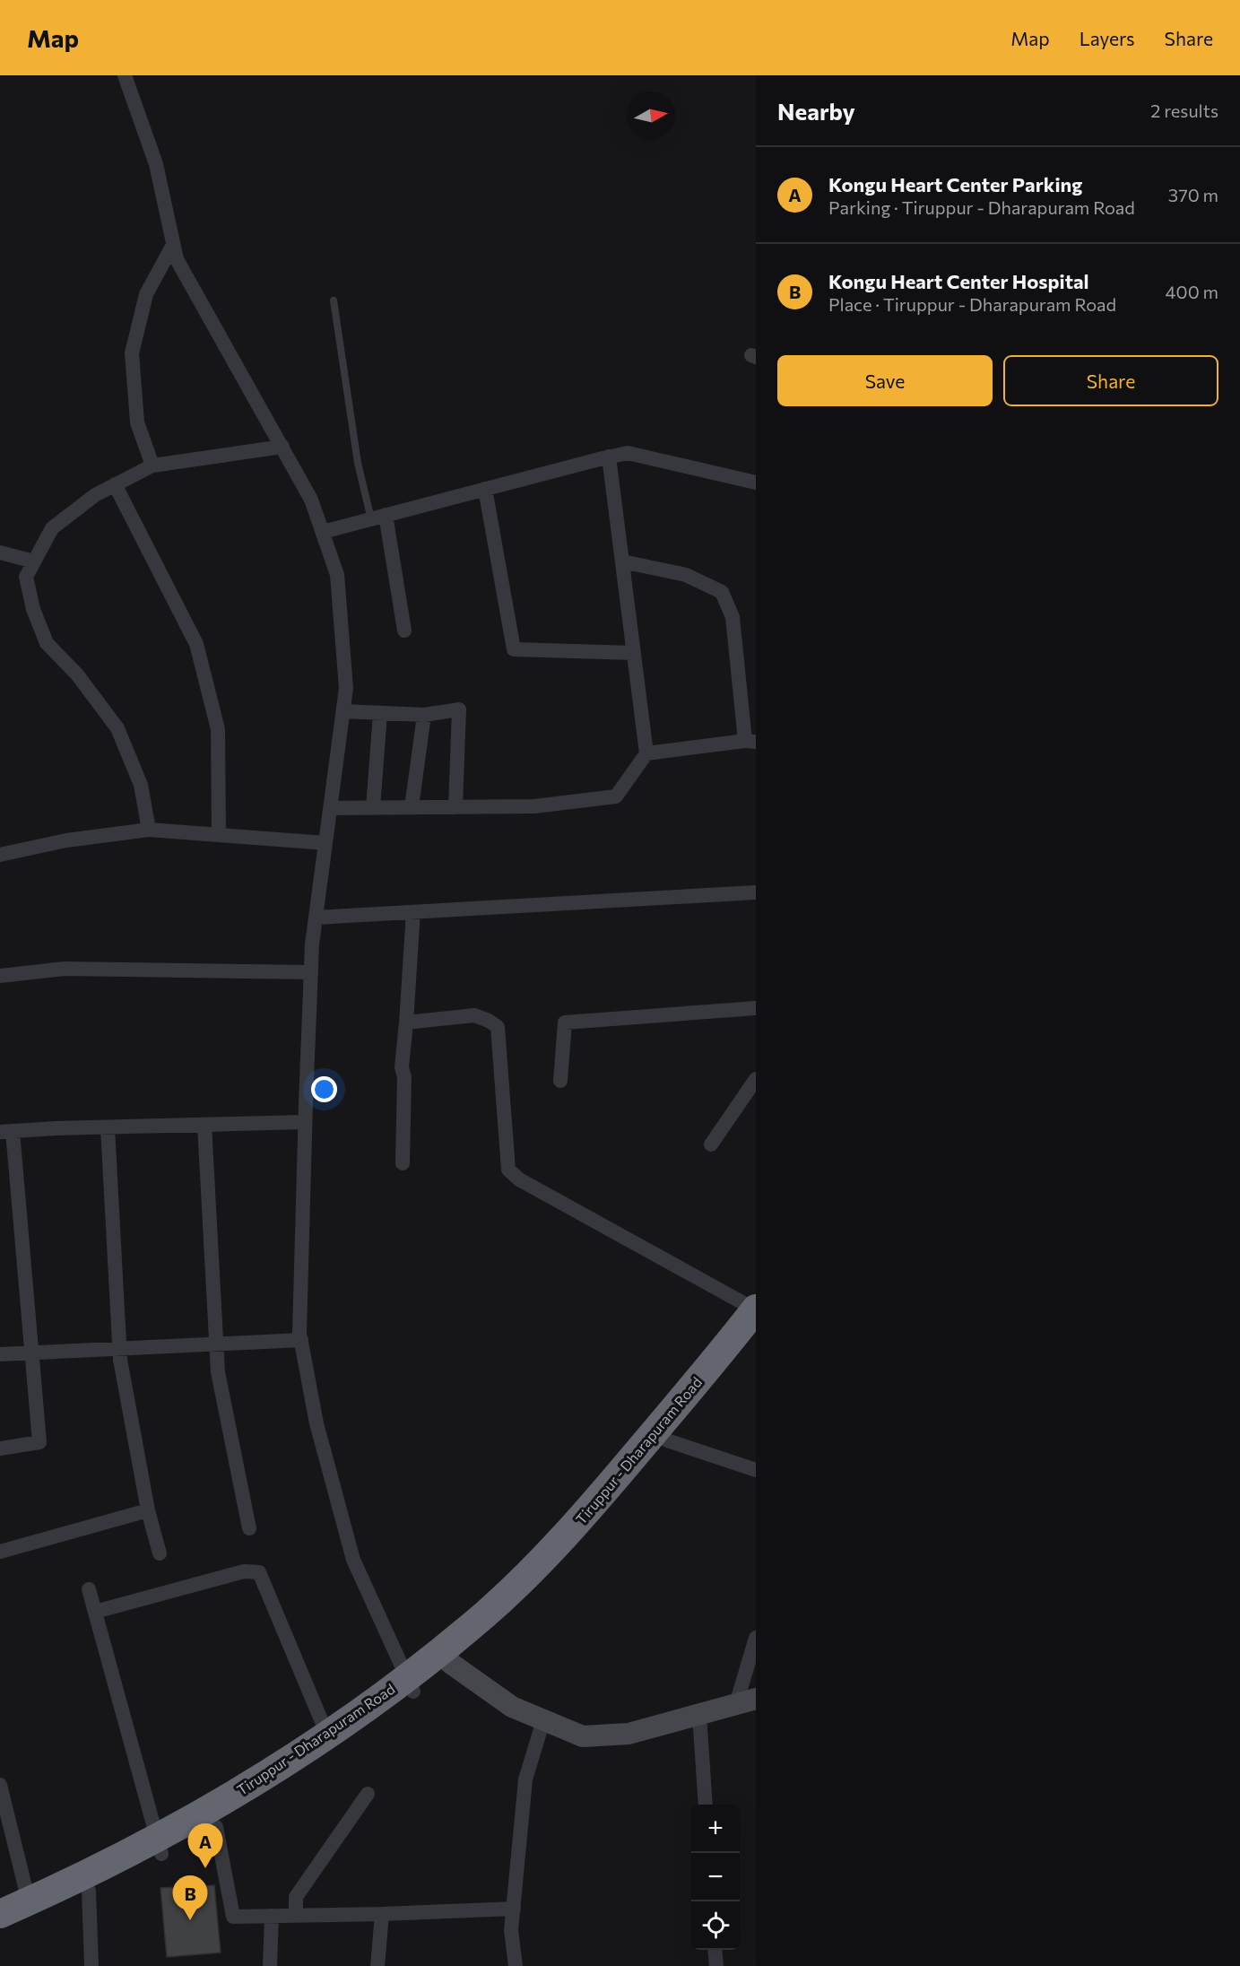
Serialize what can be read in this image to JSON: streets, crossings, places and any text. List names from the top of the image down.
{
  "streets": {
    "highway": ["Tiruppur - Dharapuram Road"]
  },
  "north": "right",
  "page": {
    "header": "Map",
    "nav": ["Map", "Layers", "Share"],
    "heading": ["Nearby", "2 results"],
    "list": [
      {
        "mark": "A",
        "name": "Kongu Heart Center Parking",
        "note": "Parking · Tiruppur - Dharapuram Road",
        "value": "370 m"
      },
      {
        "mark": "B",
        "name": "Kongu Heart Center Hospital",
        "note": "Place · Tiruppur - Dharapuram Road",
        "value": "400 m"
      }
    ],
    "buttons": ["Save", "Share"],
    "map_buttons": ["+", "−"],
    "pins": ["A", "B"]
  }
}
